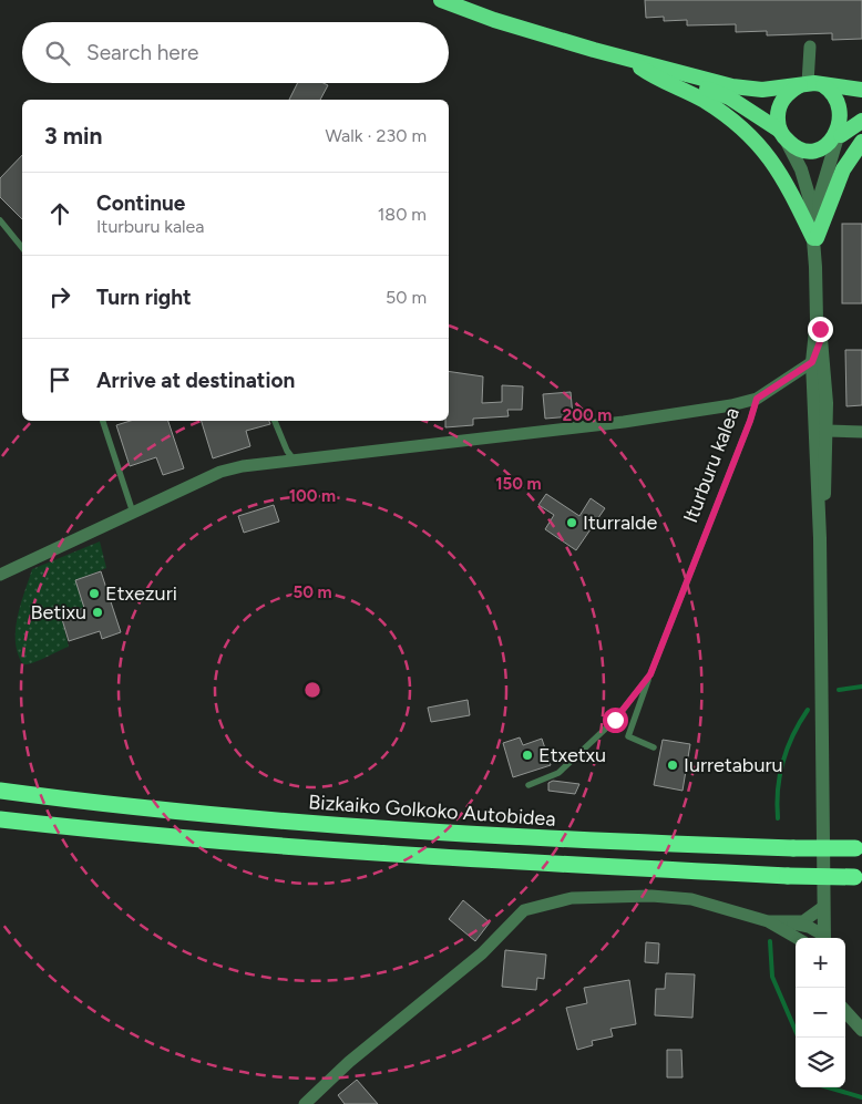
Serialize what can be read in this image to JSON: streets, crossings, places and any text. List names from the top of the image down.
{
  "streets": {
    "highway": ["Bizkaiko Golkoko Autobidea"],
    "street": ["Iturburu kalea"]
  },
  "places": [
    "Iturralde",
    "Etxezuri",
    "Betixu",
    "Etxetxu",
    "Iurretaburu"
  ],
  "page": {
    "search": "Search here",
    "heading": ["3 min", "Walk · 230 m"],
    "list": [
      ["Continue", "Iturburu kalea", "180 m"],
      ["Turn right", "50 m"],
      "Arrive at destination"
    ],
    "map_buttons": ["+", "−"]
  },
  "rings": [
    "200 m",
    "150 m",
    "100 m",
    "50 m"
  ]
}
